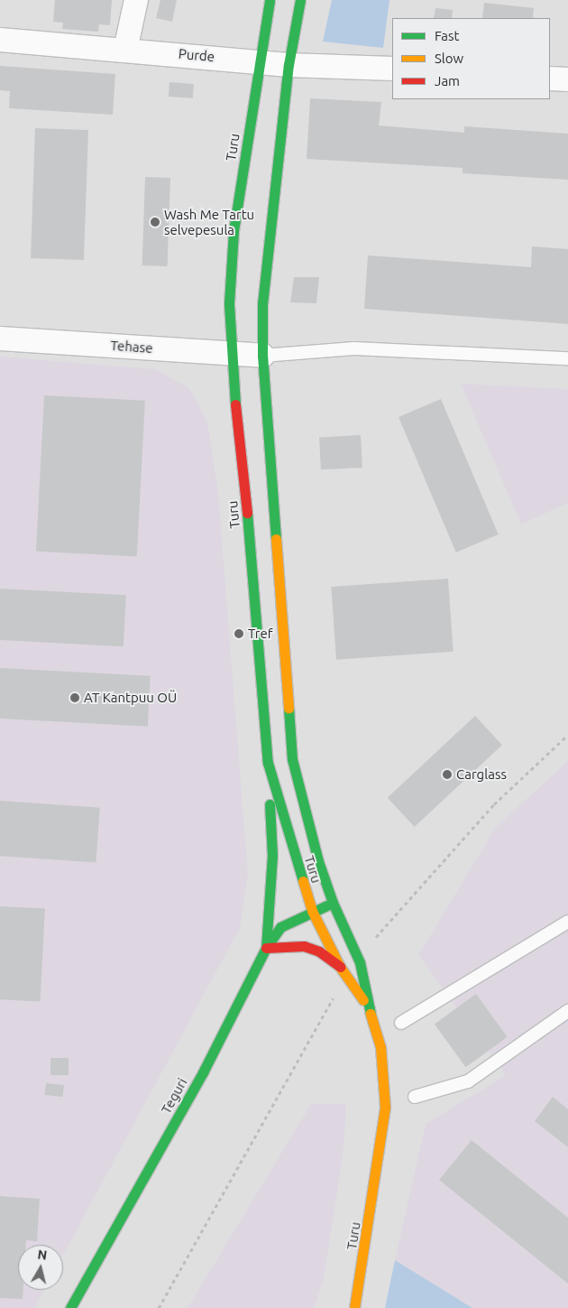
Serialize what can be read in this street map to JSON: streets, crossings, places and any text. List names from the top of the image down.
{
  "streets": {
    "main road": ["Turu", "Teguri"],
    "street": ["Purde", "Tehase"]
  },
  "crossings": [
    ["Purde", "Turu"],
    ["Turu", "Tehase"],
    ["Turu", "Teguri"]
  ],
  "places": [
    "Wash Me Tartu selvepesula",
    "Tref",
    "AT Kantpuu OÜ",
    "Carglass"
  ],
  "legend": ["Fast", "Slow", "Jam"],
  "north": "top"
}
